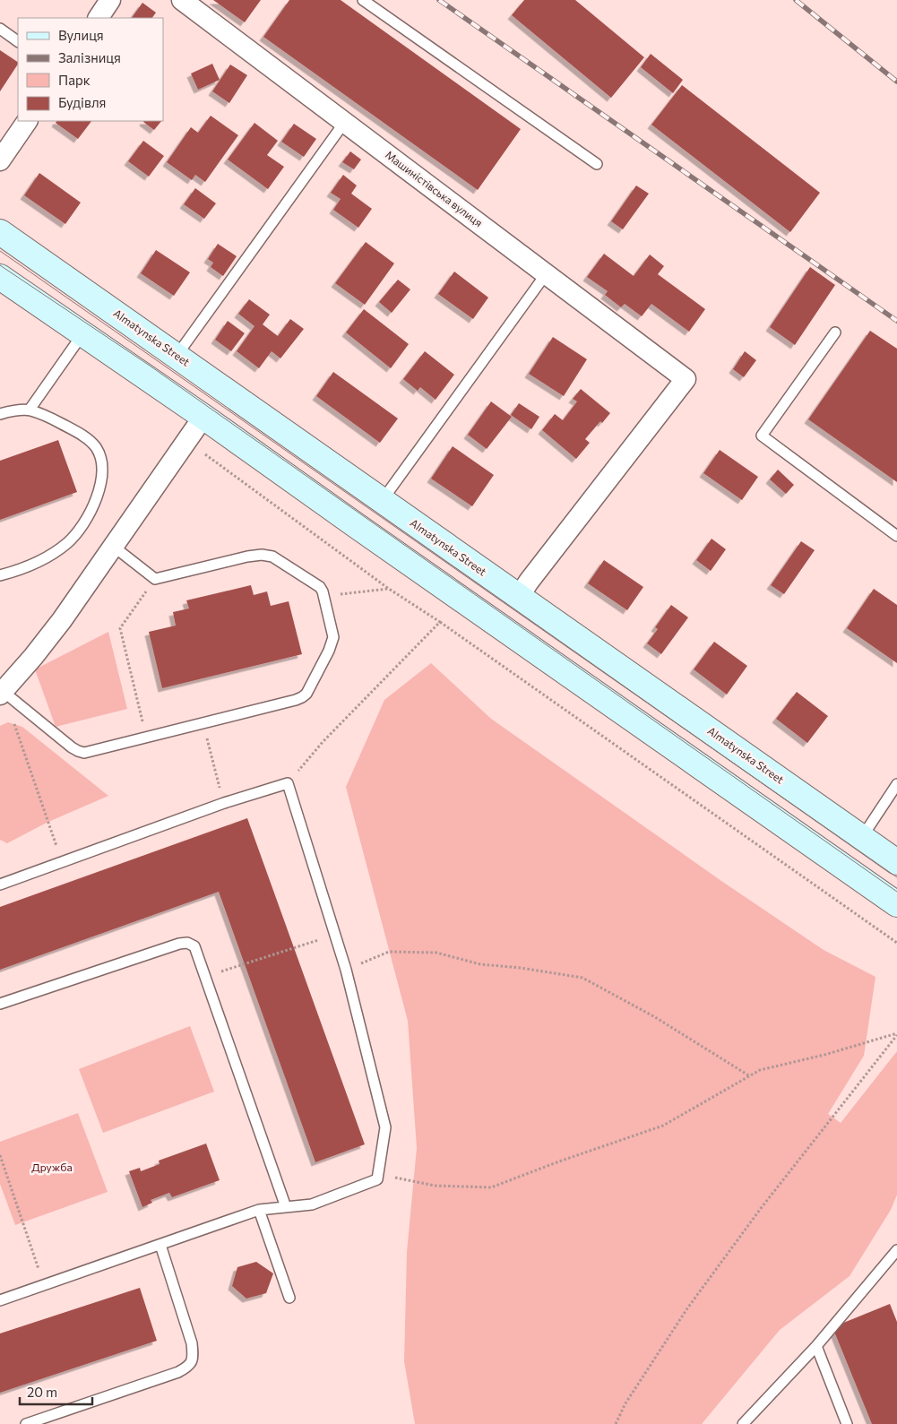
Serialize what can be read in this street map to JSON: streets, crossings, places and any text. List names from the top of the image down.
{
  "streets": {
    "street": ["Машиністівська вулиця", "Almatynska Street"]
  },
  "crossings": [
    ["Машиністівська вулиця", "Almatynska Street"]
  ],
  "parks": ["Дружба"],
  "legend": [
    "Вулиця",
    "Залізниця",
    "Парк",
    "Будівля"
  ],
  "scale_bar": "20 m"
}
